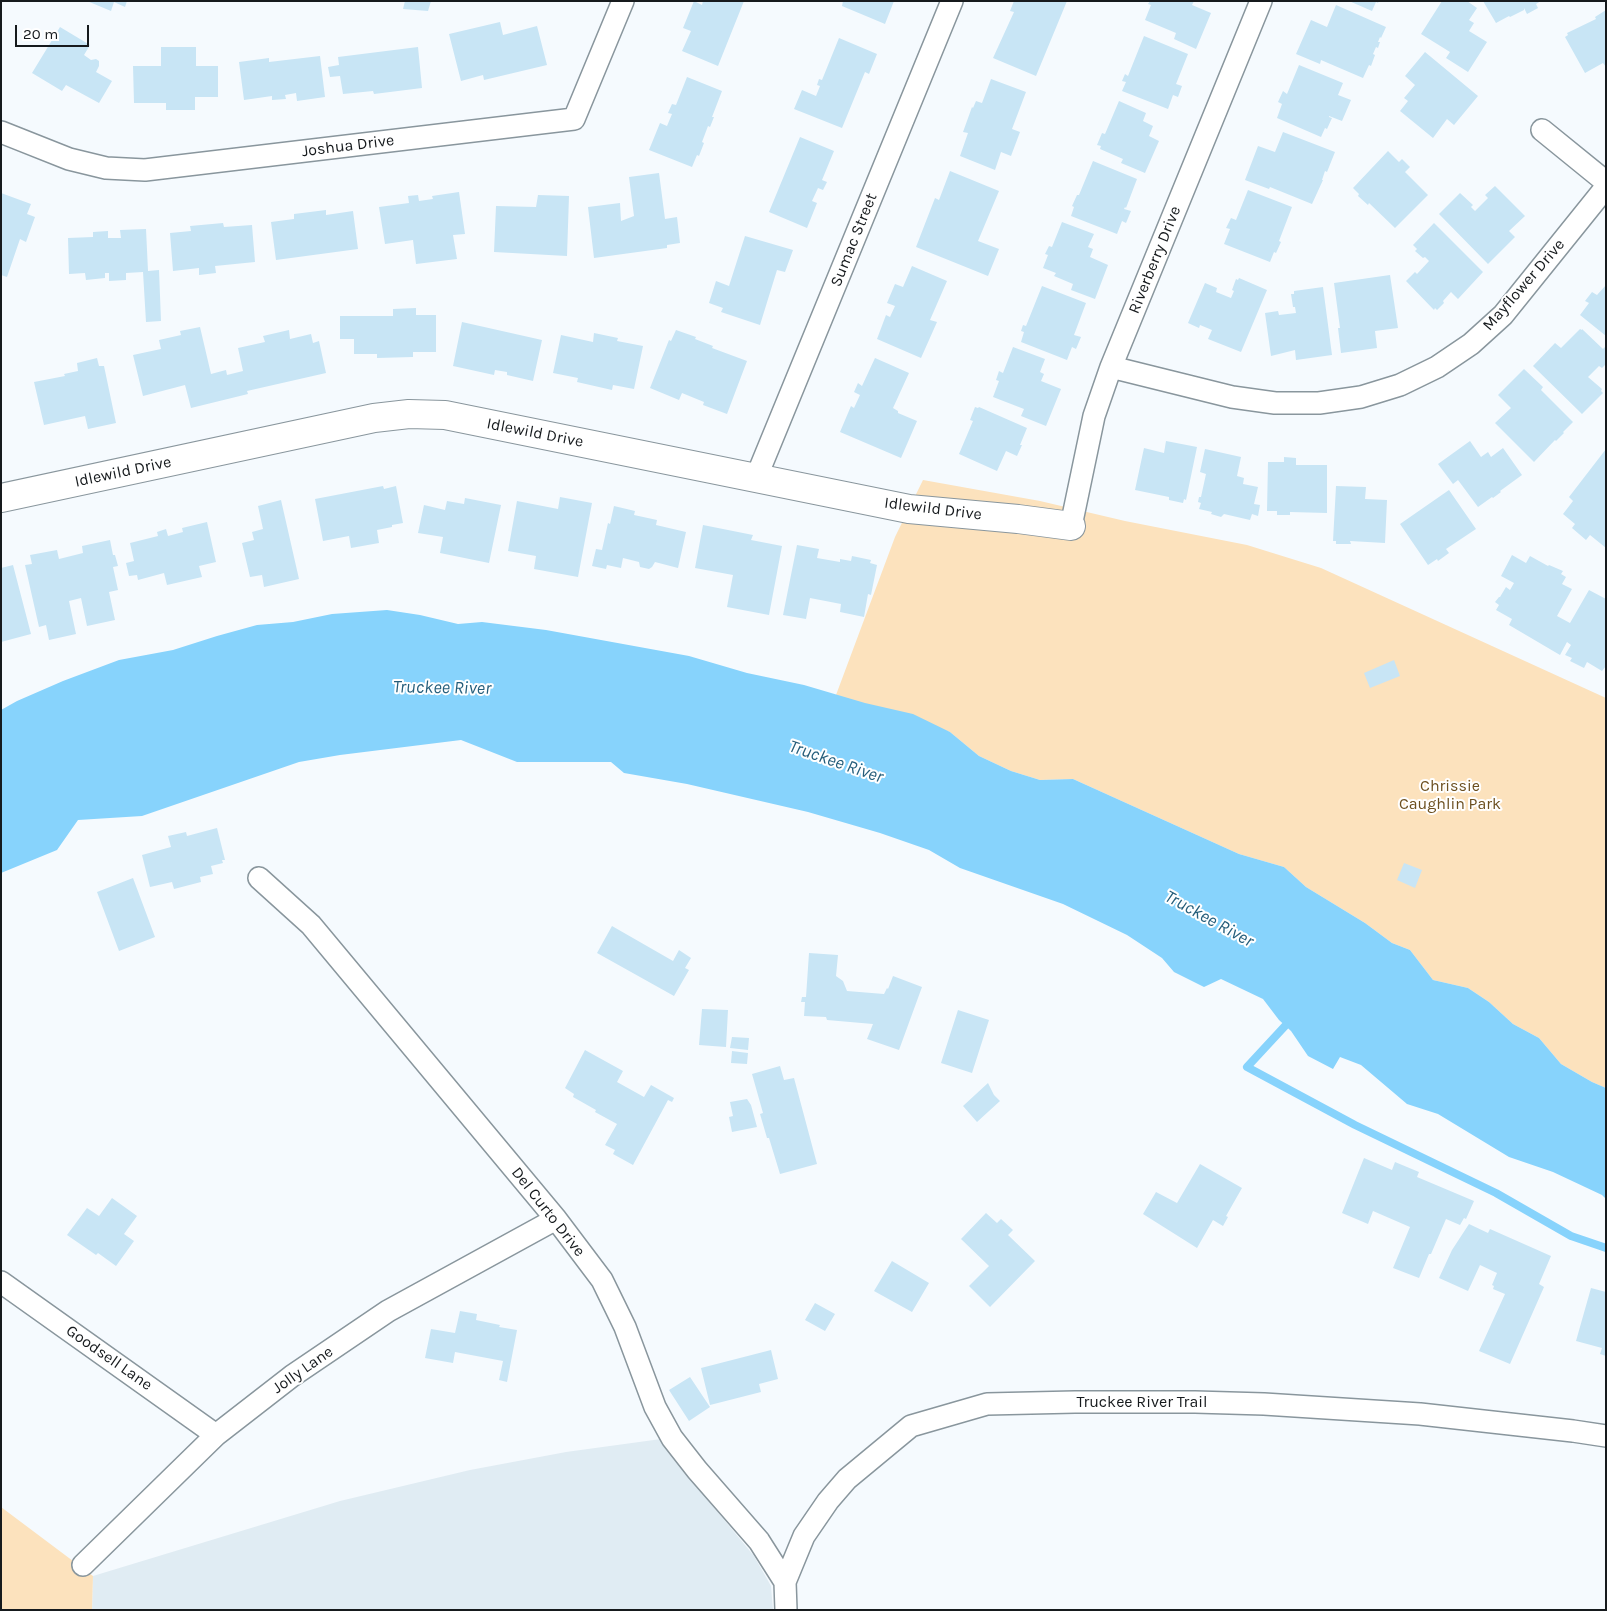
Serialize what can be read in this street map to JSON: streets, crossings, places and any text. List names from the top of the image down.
{
  "streets": {
    "street": [
      "Joshua Drive",
      "Sumac Street",
      "Riverberry Drive",
      "Mayflower Drive",
      "Idlewild Drive",
      "Del Curto Drive",
      "Goodsell Lane",
      "Jolly Lane",
      "Truckee River Trail"
    ]
  },
  "crossings": [
    ["Sumac Street", "Idlewild Drive"],
    ["Riverberry Drive", "Mayflower Drive"],
    ["Riverberry Drive", "Idlewild Drive"],
    ["Del Curto Drive", "Jolly Lane"],
    ["Del Curto Drive", "Truckee River Trail"],
    ["Goodsell Lane", "Jolly Lane"]
  ],
  "water": ["Truckee River"],
  "parks": ["Chrissie Caughlin Park"],
  "scale_bar": "20 m"
}
